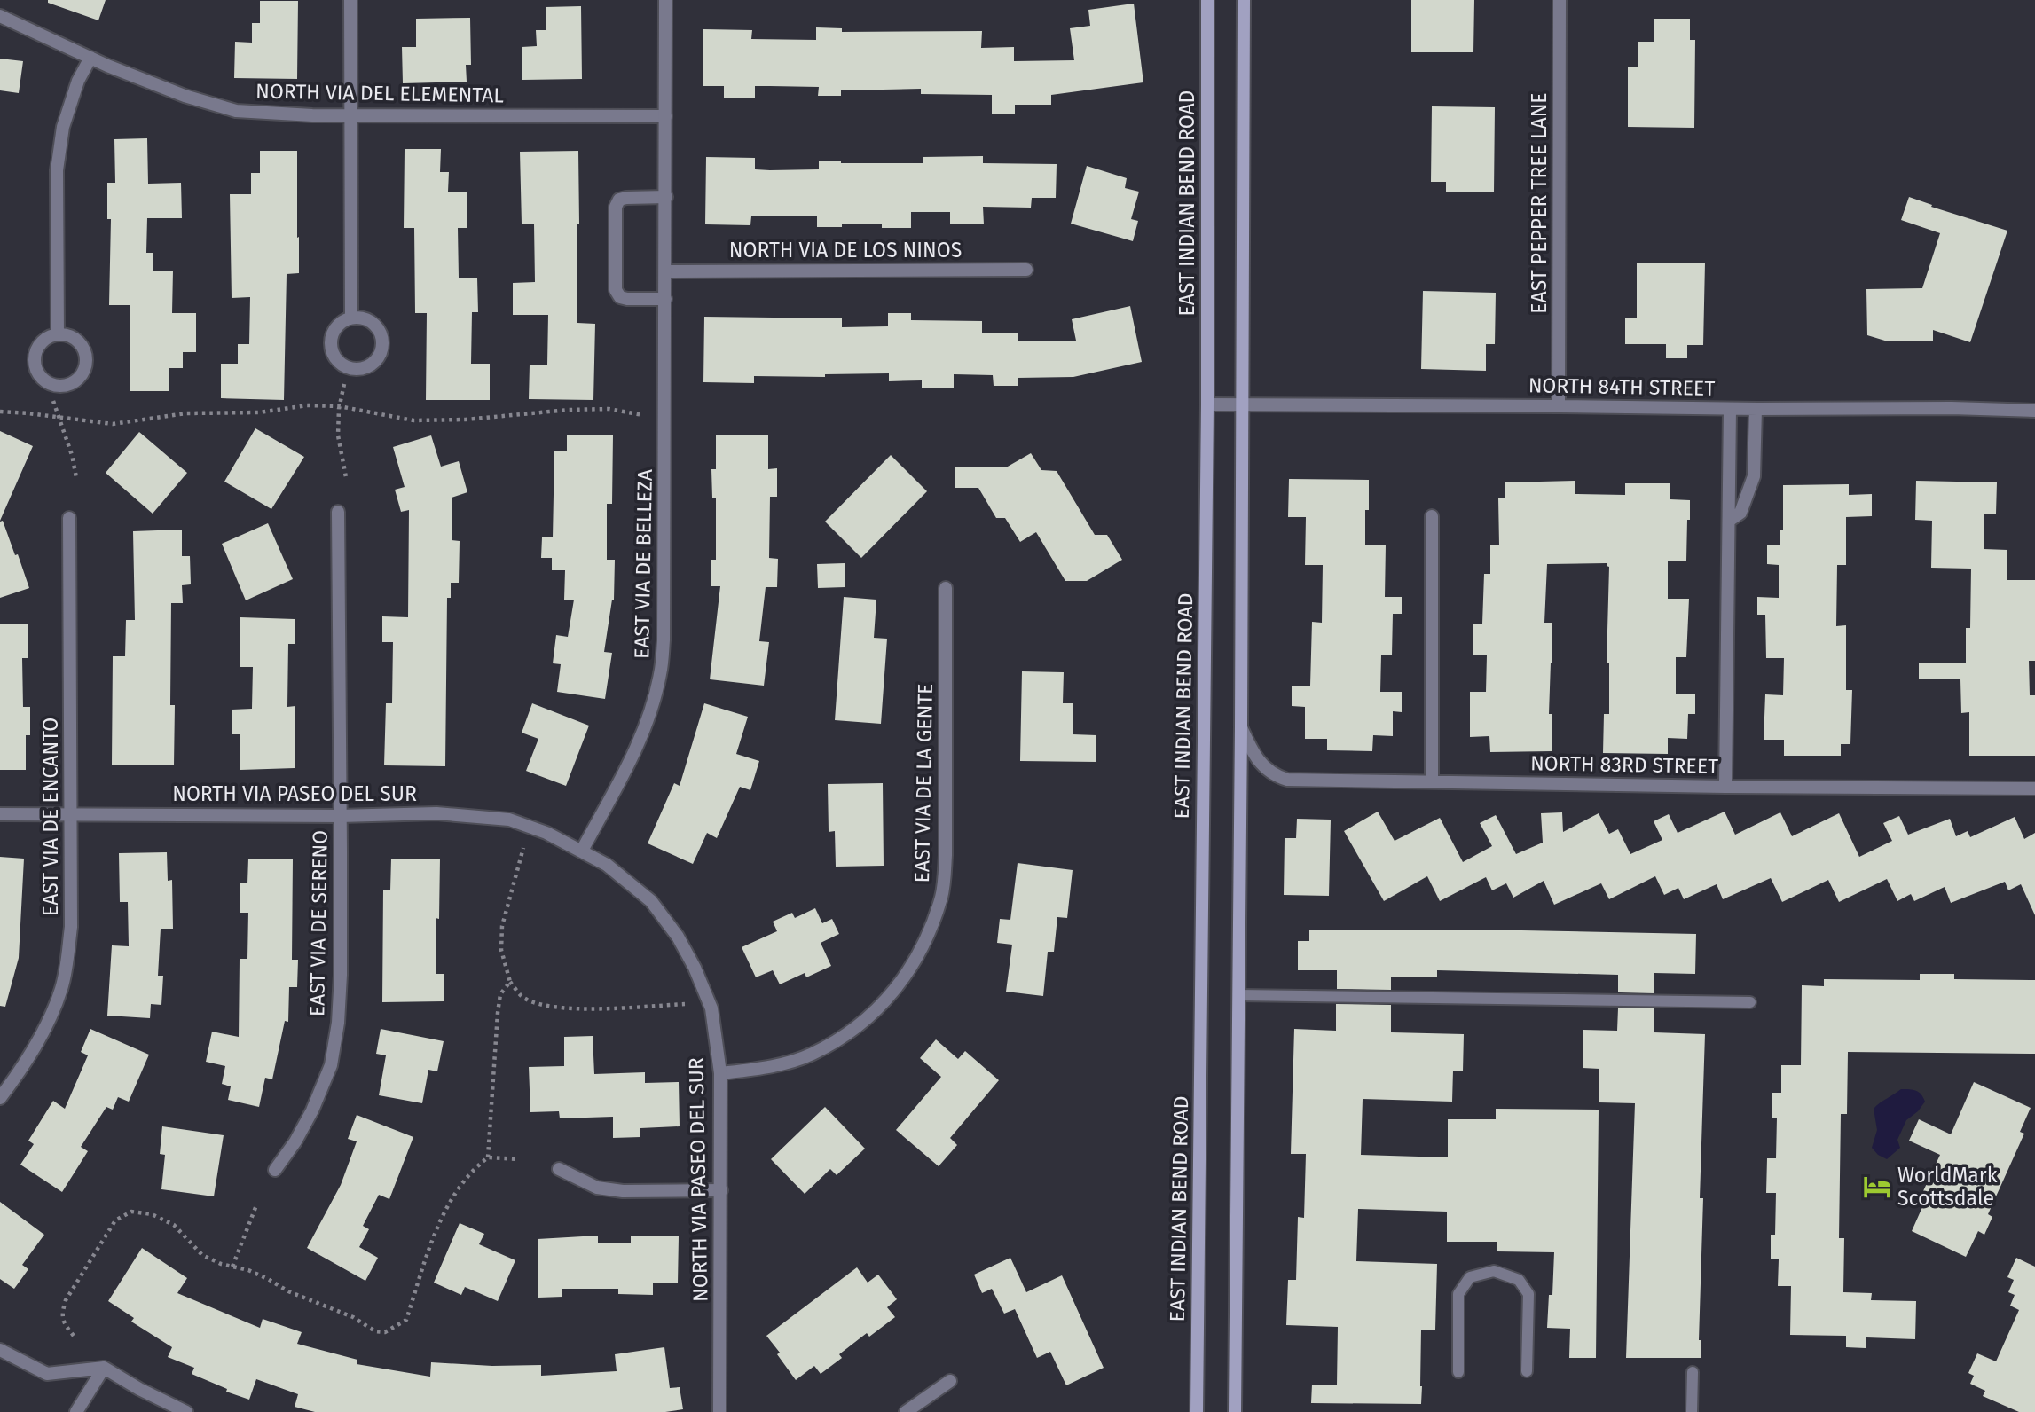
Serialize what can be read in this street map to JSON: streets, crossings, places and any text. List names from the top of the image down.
{
  "streets": {
    "main road": ["EAST INDIAN BEND ROAD"],
    "street": [
      "NORTH VIA DEL ELEMENTAL",
      "EAST PEPPER TREE LANE",
      "NORTH VIA DE LOS NINOS",
      "NORTH 84TH STREET",
      "EAST VIA DE BELLEZA",
      "NORTH 83RD STREET",
      "EAST VIA DE LA GENTE",
      "NORTH VIA PASEO DEL SUR",
      "EAST VIA DE ENCANTO",
      "EAST VIA DE SERENO"
    ]
  },
  "crossings": [
    ["NORTH VIA DEL ELEMENTAL", "EAST VIA DE BELLEZA"],
    ["EAST INDIAN BEND ROAD", "NORTH 84TH STREET"],
    ["EAST PEPPER TREE LANE", "NORTH 84TH STREET"],
    ["NORTH VIA DE LOS NINOS", "EAST VIA DE BELLEZA"],
    ["EAST VIA DE BELLEZA", "NORTH VIA PASEO DEL SUR"],
    ["EAST VIA DE LA GENTE", "NORTH VIA PASEO DEL SUR"],
    ["NORTH VIA PASEO DEL SUR", "EAST VIA DE ENCANTO"],
    ["NORTH VIA PASEO DEL SUR", "EAST VIA DE SERENO"]
  ],
  "places": {
    "hotel": ["WorldMark Scottsdale"]
  }
}
